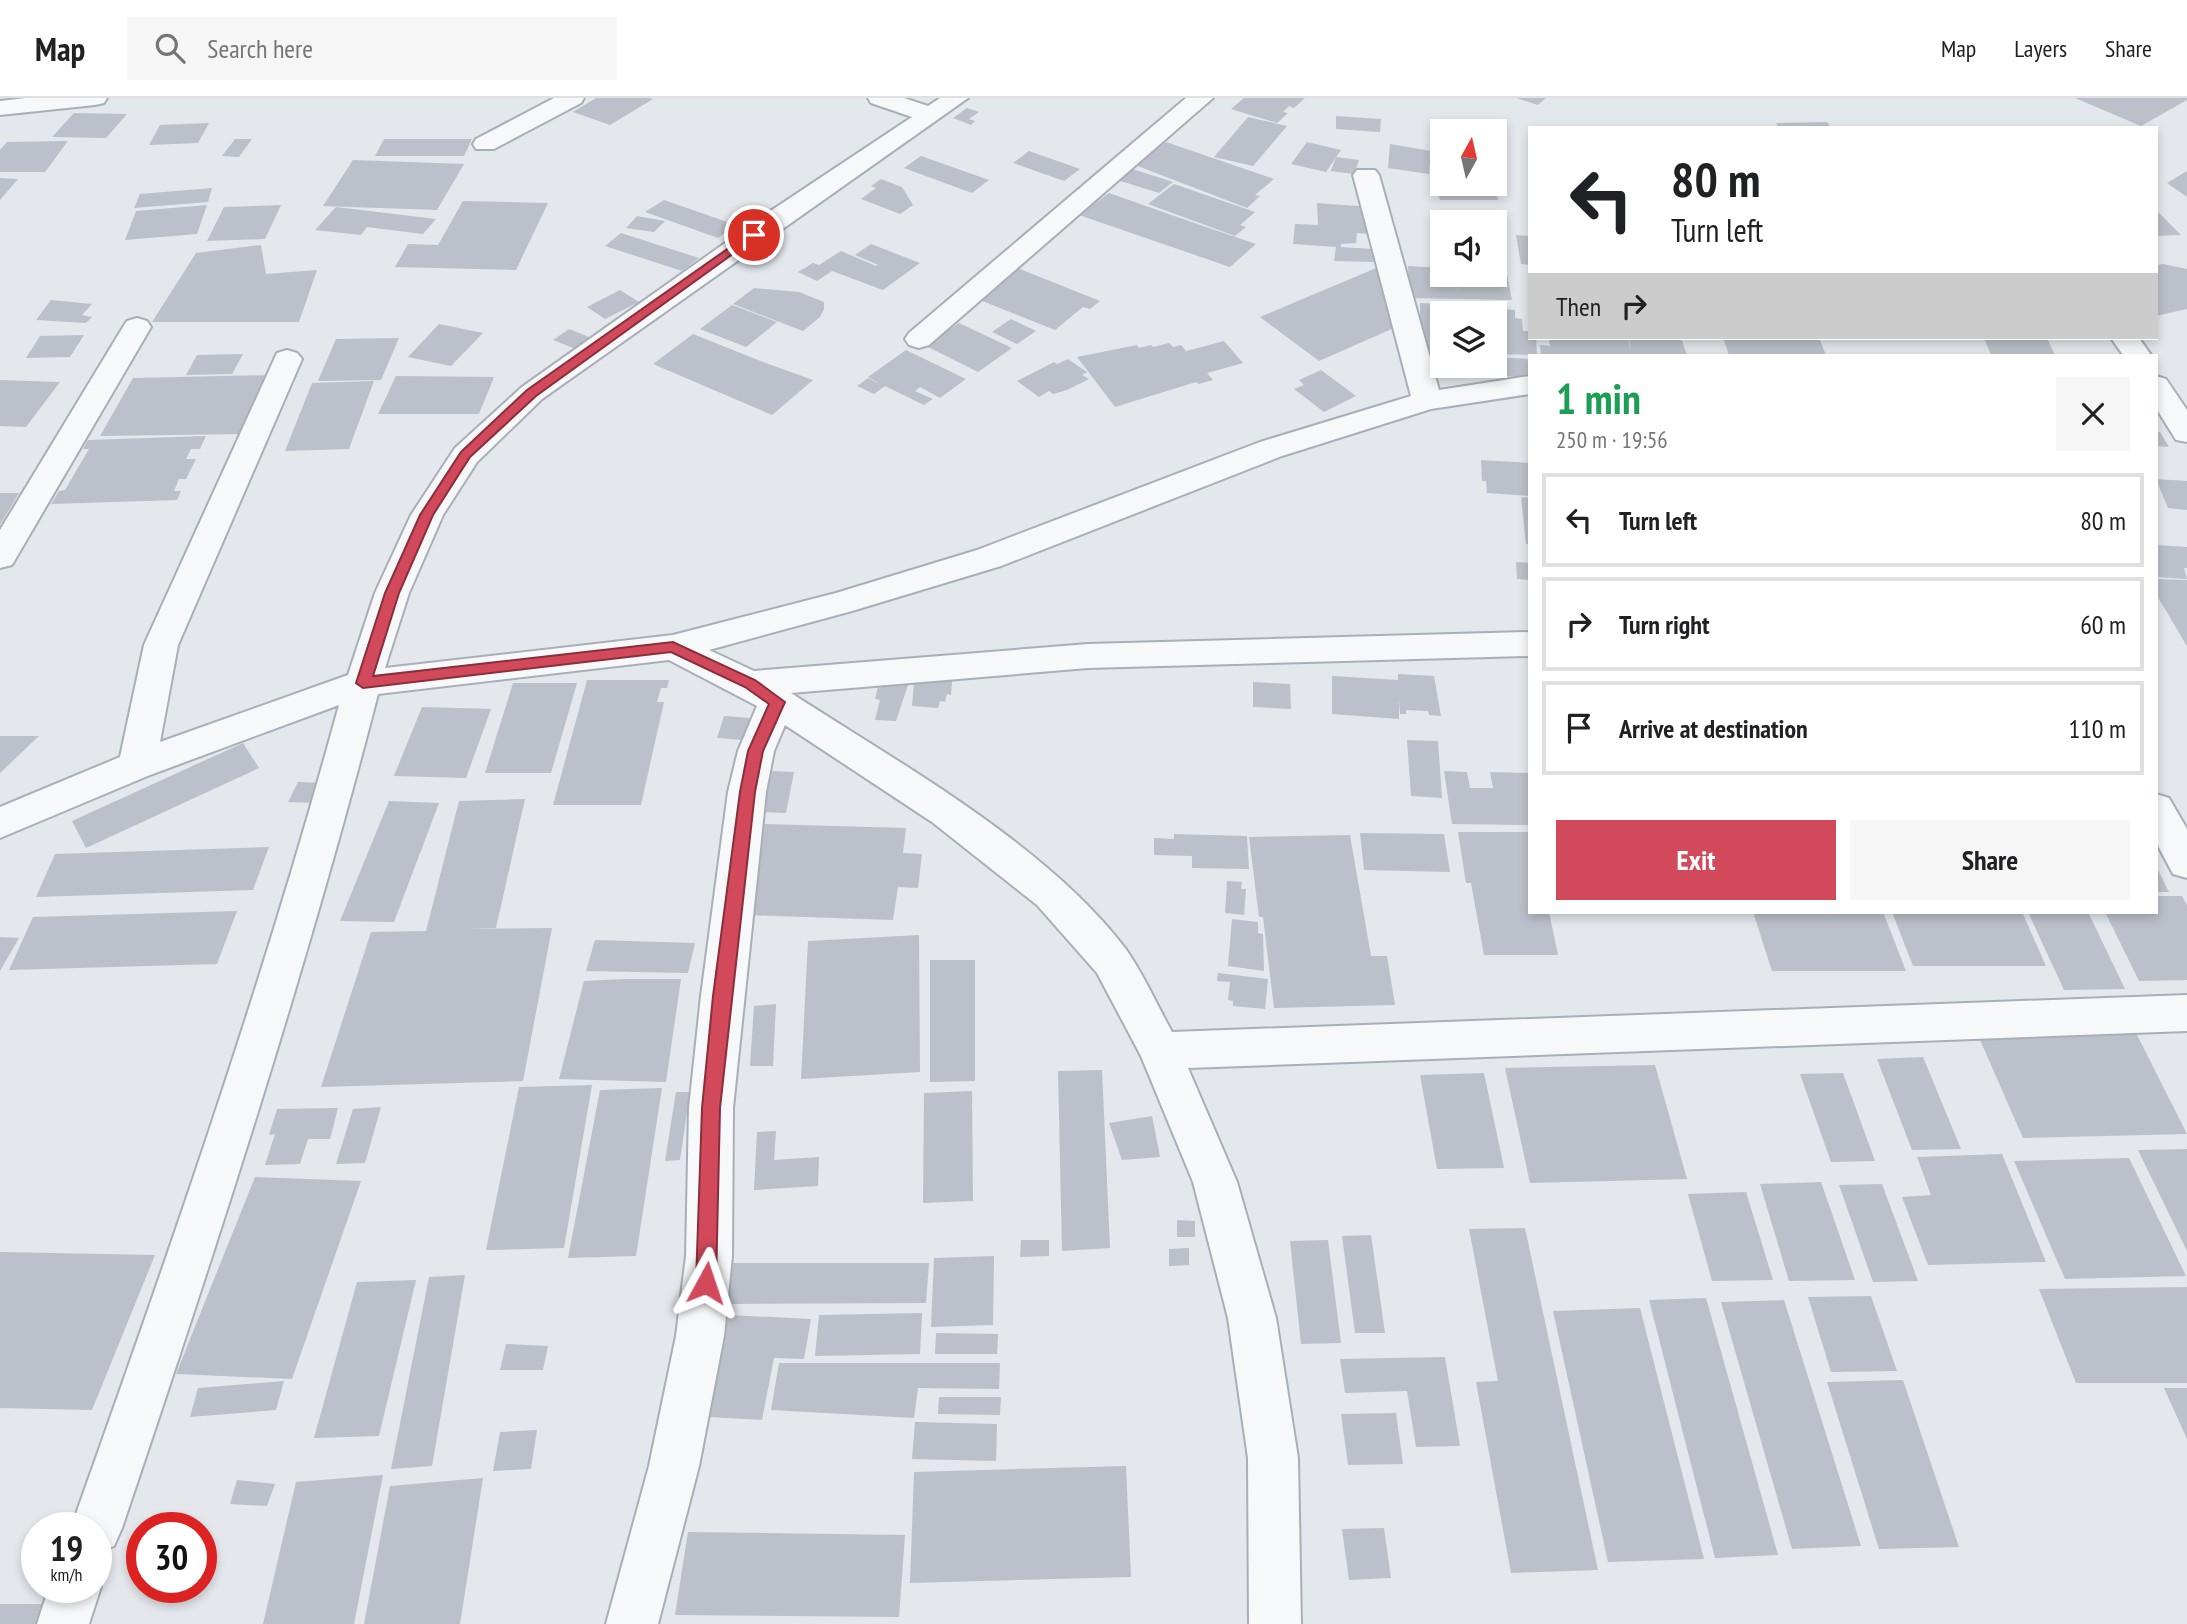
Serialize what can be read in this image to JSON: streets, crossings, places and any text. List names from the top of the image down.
{
  "north": "top",
  "page": {
    "header": "Map",
    "search": "Search here",
    "nav": ["Map", "Layers", "Share"],
    "turn": ["80 m", "Turn left"],
    "then": "Then",
    "heading": ["1 min", "250 m · 19:56"],
    "list": [
      {
        "name": "Turn left",
        "value": "80 m"
      },
      {
        "name": "Turn right",
        "value": "60 m"
      },
      {
        "name": "Arrive at destination",
        "value": "110 m"
      }
    ],
    "buttons": ["Exit", "Share"],
    "speed": "19 km/h",
    "limit": "30"
  }
}
